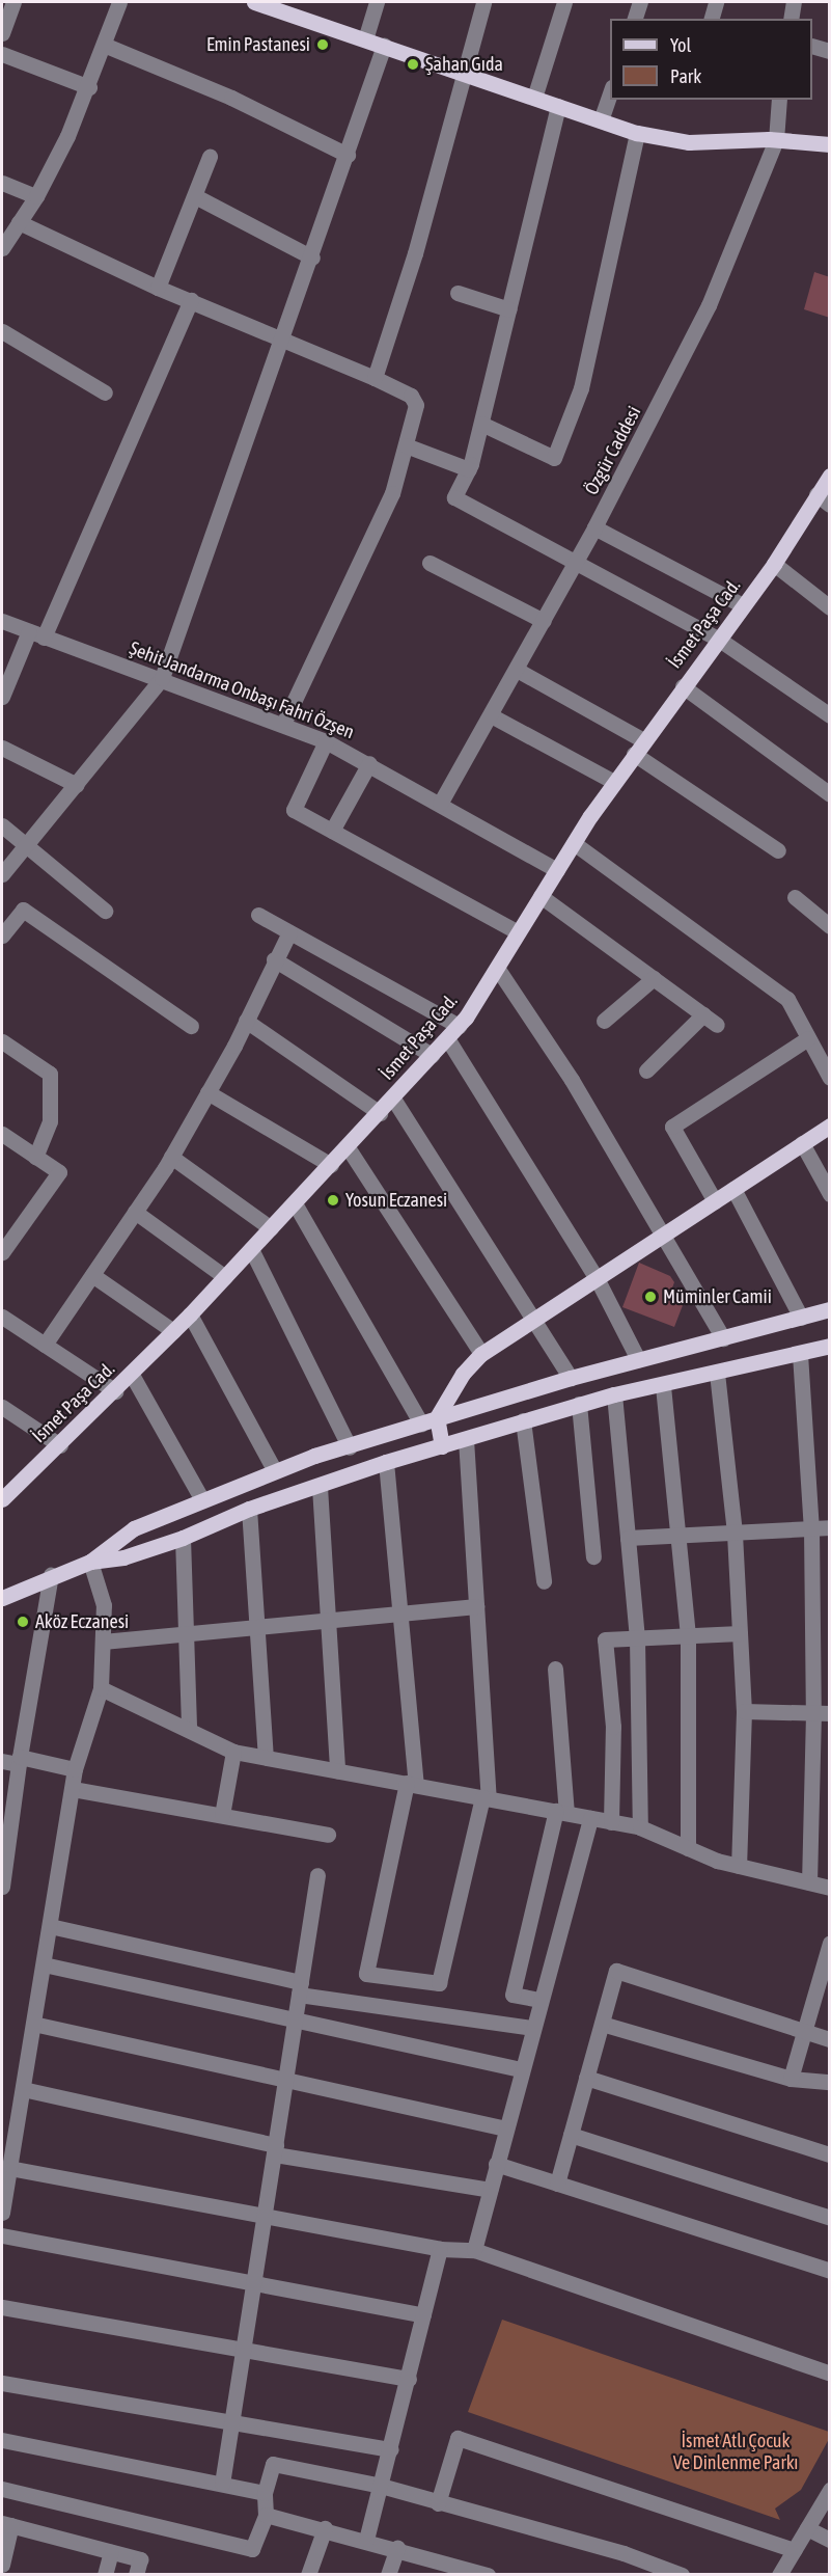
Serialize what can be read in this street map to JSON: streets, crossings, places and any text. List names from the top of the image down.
{
  "streets": {
    "main road": ["İsmet Paşa Cad."],
    "street": ["Özgür Caddesi", "Şehit Jandarma Onbaşı Fahri Özşen"]
  },
  "crossings": [
    ["Özgür Caddesi", "Şehit Jandarma Onbaşı Fahri Özşen"],
    ["İsmet Paşa Cad.", "Şehit Jandarma Onbaşı Fahri Özşen"]
  ],
  "parks": ["İsmet Atlı Çocuk Ve Dinlenme Parkı"],
  "places": [
    "Emin Pastanesi",
    "Şahan Gıda",
    "Yosun Eczanesi",
    "Müminler Camii",
    "Aköz Eczanesi"
  ],
  "legend": ["Yol", "Park"]
}
